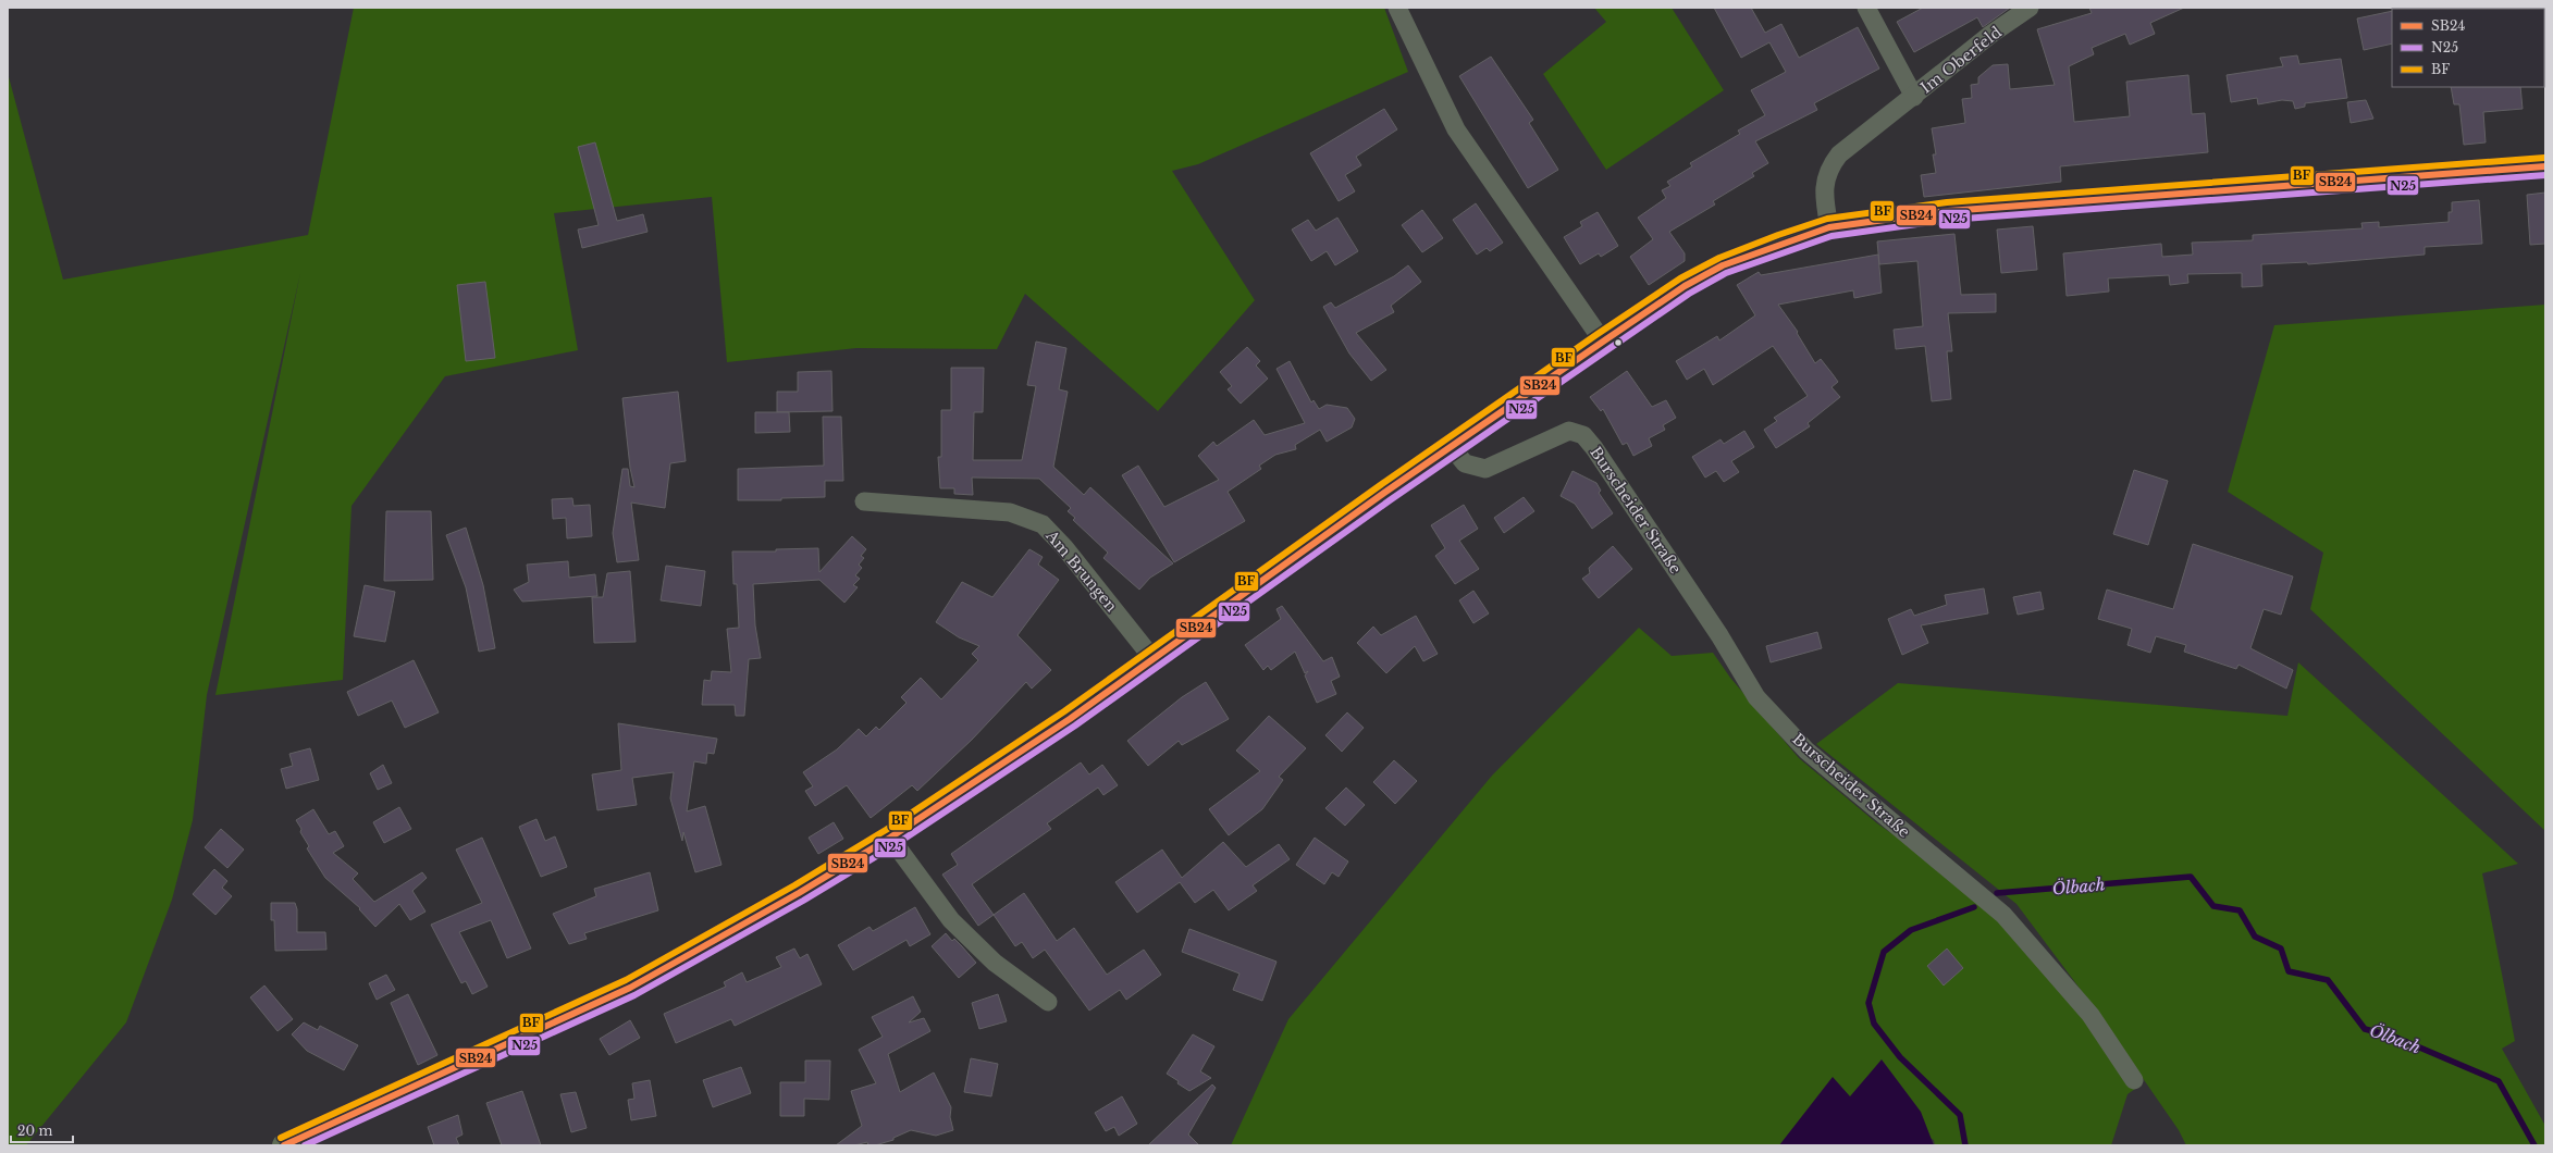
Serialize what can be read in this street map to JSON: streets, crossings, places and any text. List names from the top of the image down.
{
  "streets": {
    "street": ["Im Oberfeld", "Burscheider Straße", "Am Brungen"]
  },
  "water": ["Ölbach"],
  "lines": ["transit line BF", "transit line SB24", "transit line N25"],
  "legend": ["SB24", "N25", "BF"],
  "scale_bar": "20 m"
}
